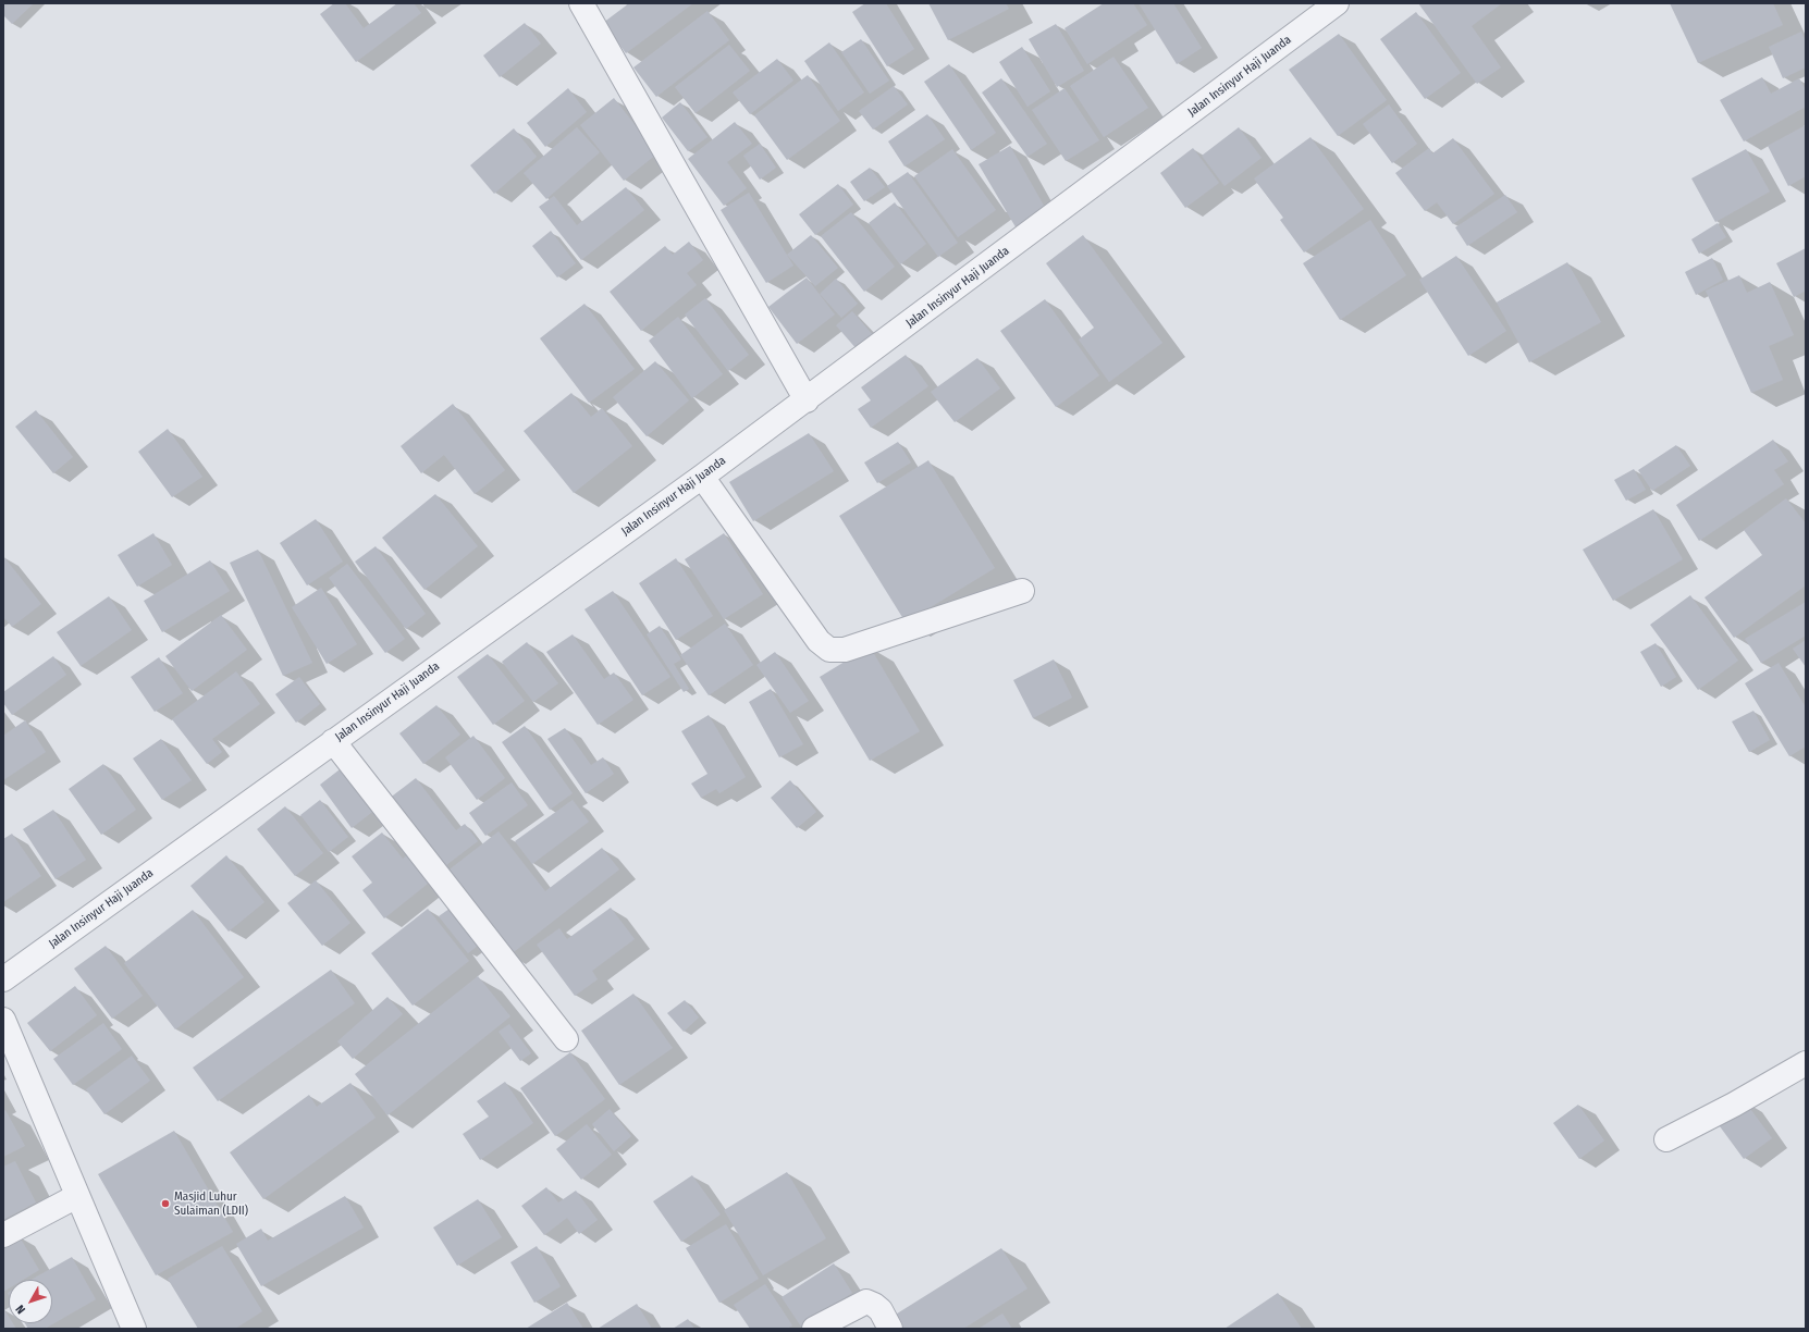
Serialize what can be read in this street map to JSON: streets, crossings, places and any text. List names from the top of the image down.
{
  "streets": {
    "street": ["Jalan Insinyur Haji Juanda"]
  },
  "places": ["Masjid Luhur Sulaiman (LDII)"],
  "north": "bottom left"
}
